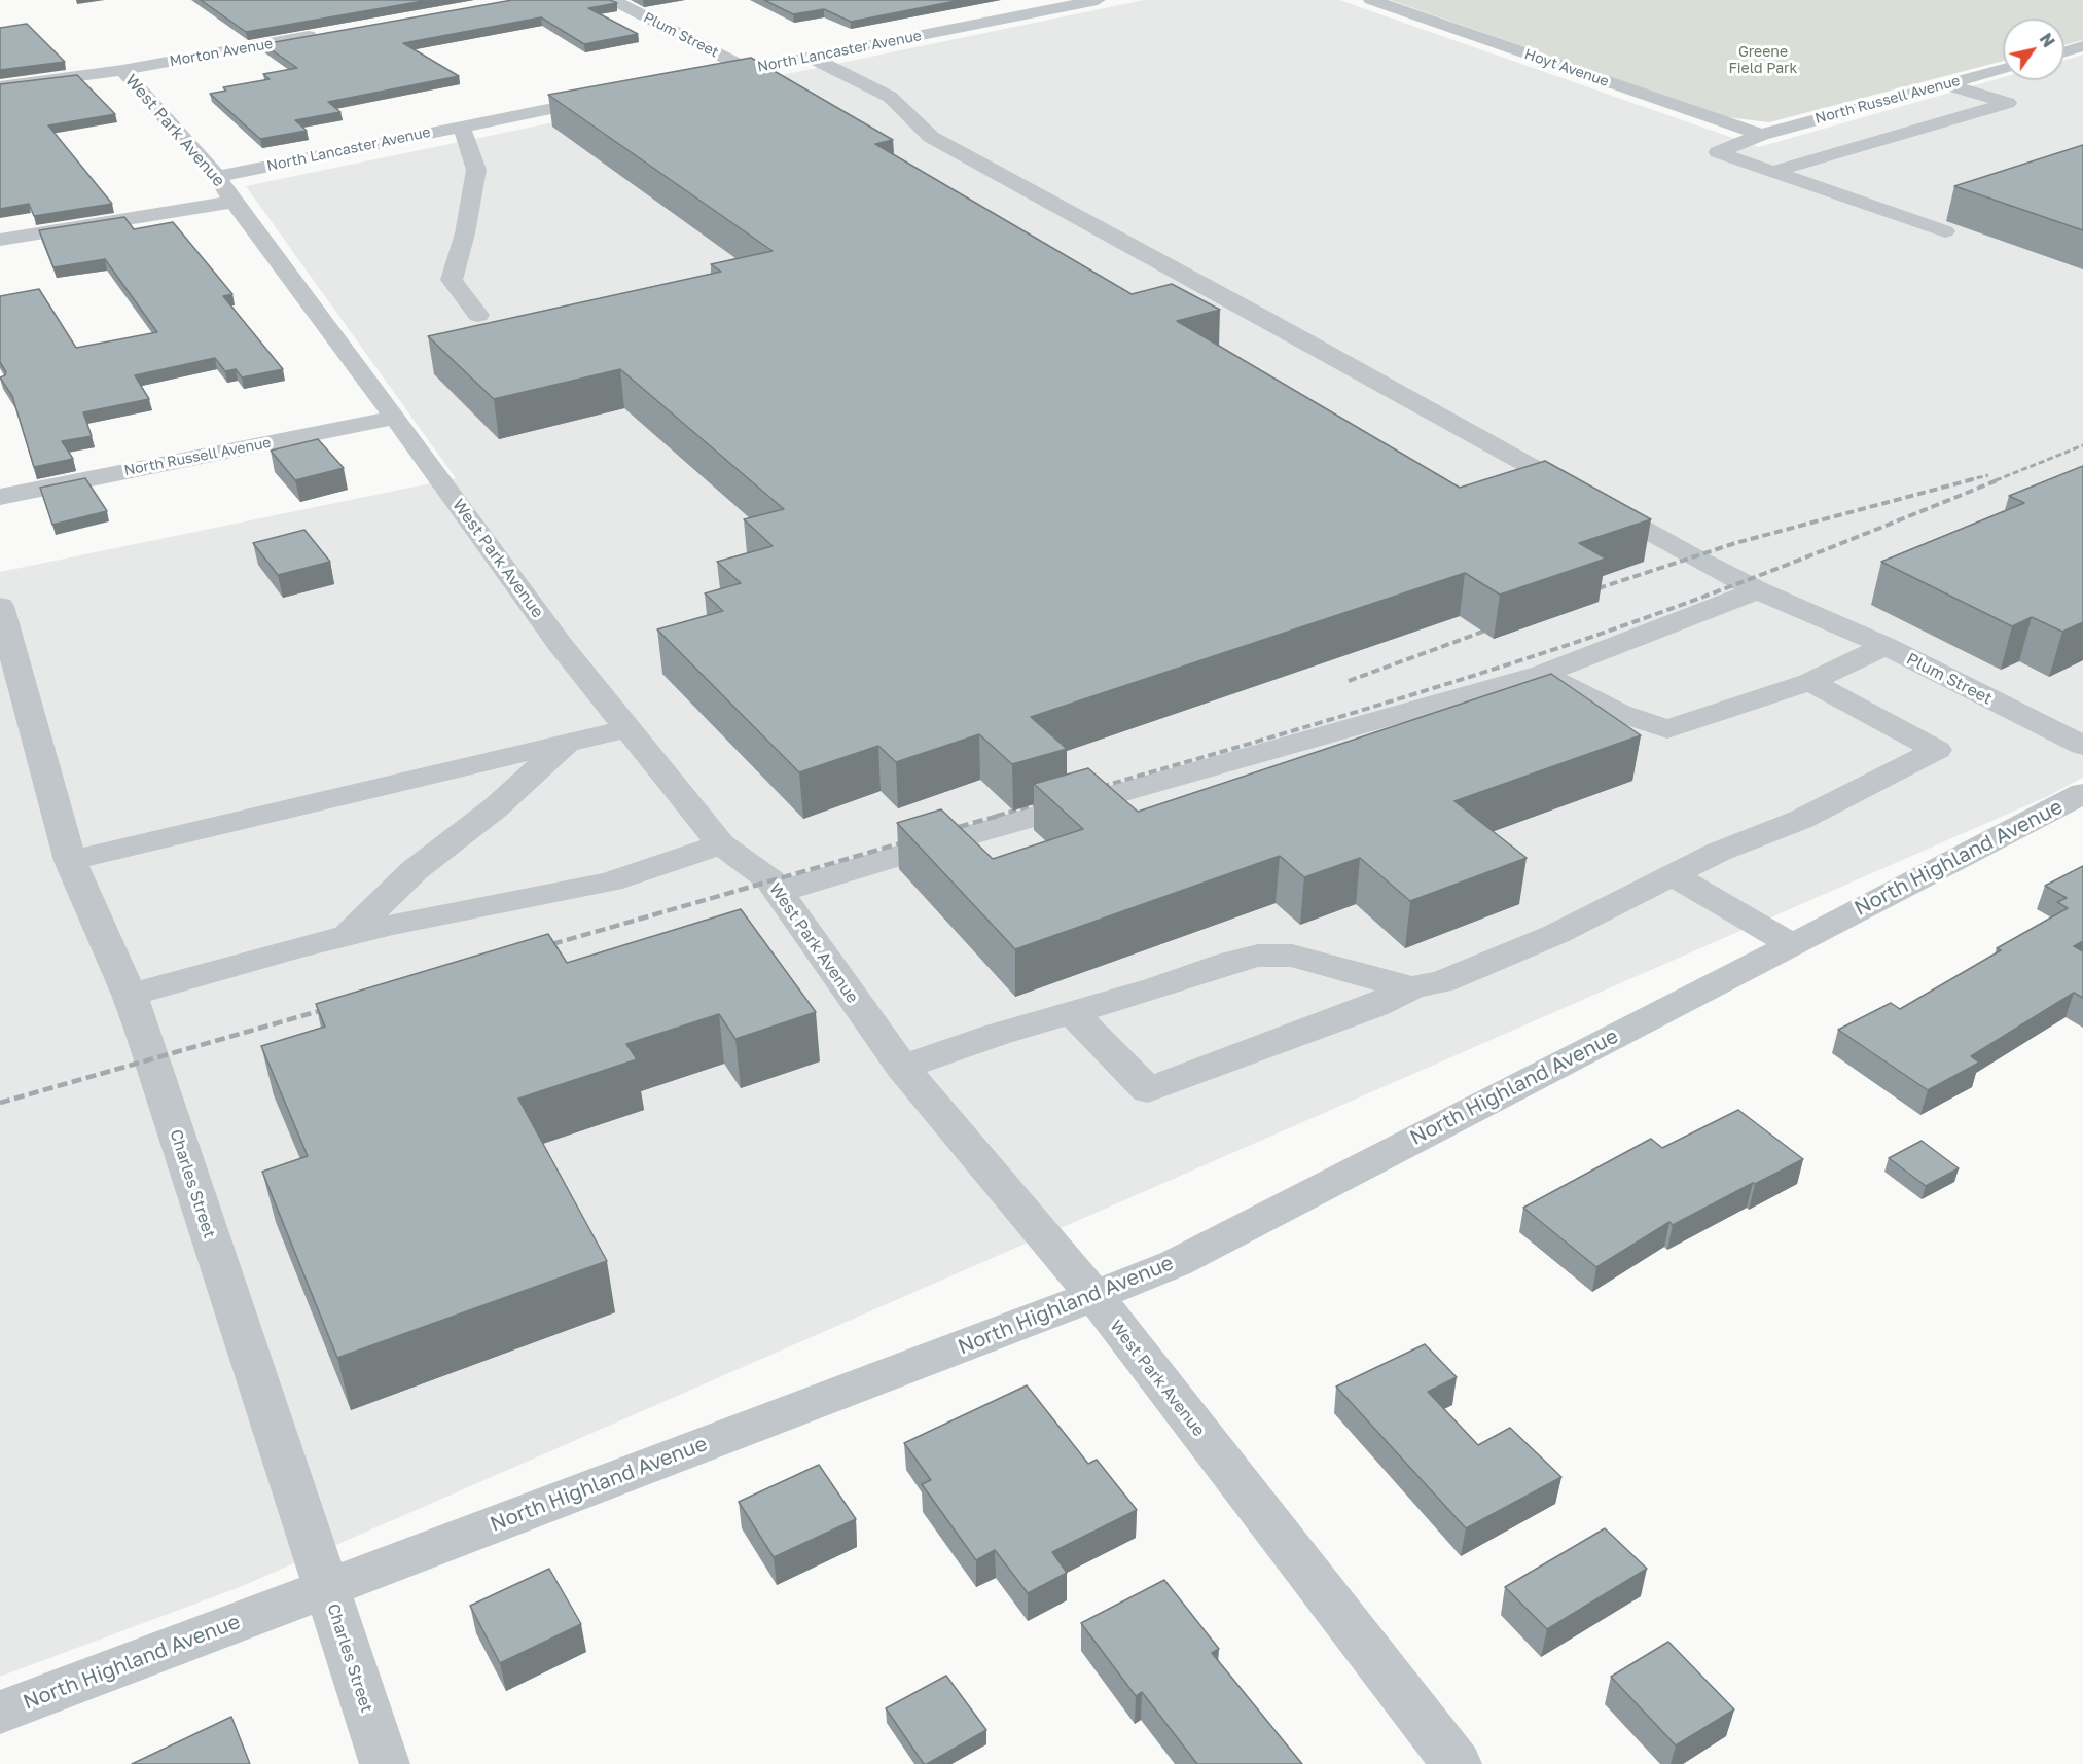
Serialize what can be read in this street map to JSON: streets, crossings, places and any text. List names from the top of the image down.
{
  "streets": {
    "street": [
      "Plum Street",
      "North Lancaster Avenue",
      "Morton Avenue",
      "Hoyt Avenue",
      "North Russell Avenue",
      "West Park Avenue",
      "North Highland Avenue",
      "Charles Street"
    ]
  },
  "crossings": [
    ["Plum Street", "North Lancaster Avenue"],
    ["North Lancaster Avenue", "West Park Avenue"],
    ["Morton Avenue", "West Park Avenue"],
    ["Hoyt Avenue", "North Russell Avenue"],
    ["North Russell Avenue", "West Park Avenue"],
    ["West Park Avenue", "North Highland Avenue"],
    ["North Highland Avenue", "Charles Street"]
  ],
  "parks": ["Greene Field Park"],
  "north": "top right"
}
